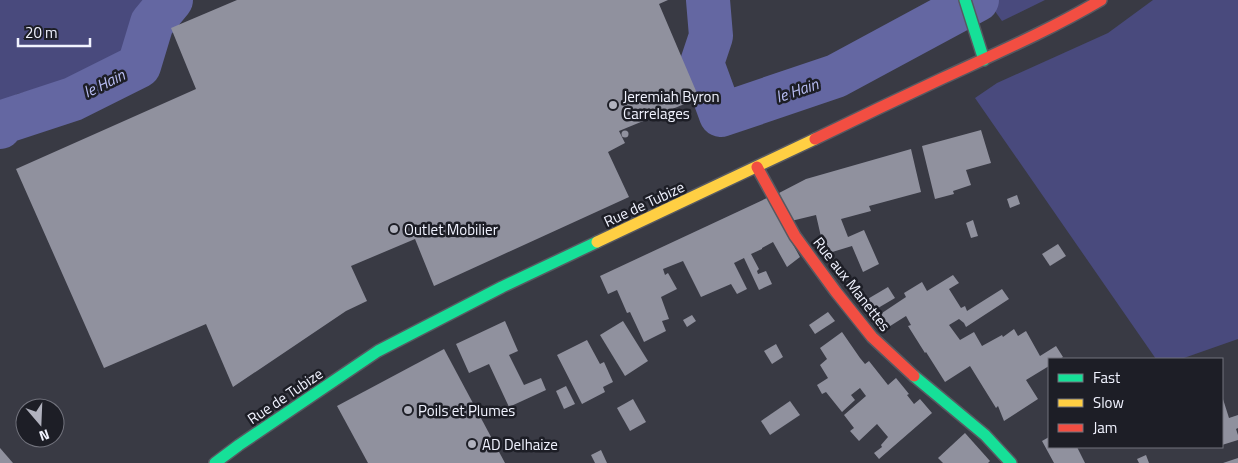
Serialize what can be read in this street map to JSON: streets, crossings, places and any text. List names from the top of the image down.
{
  "streets": {
    "main road": ["Rue de Tubize", "Rue aux Manettes"]
  },
  "crossings": [
    ["Rue de Tubize", "Rue aux Manettes"]
  ],
  "water": ["le Hain"],
  "places": [
    "Jeremiah Byron Carrelages",
    "Outlet Mobilier",
    "Poils et Plumes",
    "AD Delhaize"
  ],
  "legend": ["Fast", "Slow", "Jam"],
  "scale_bar": "20 m",
  "north": "bottom"
}
